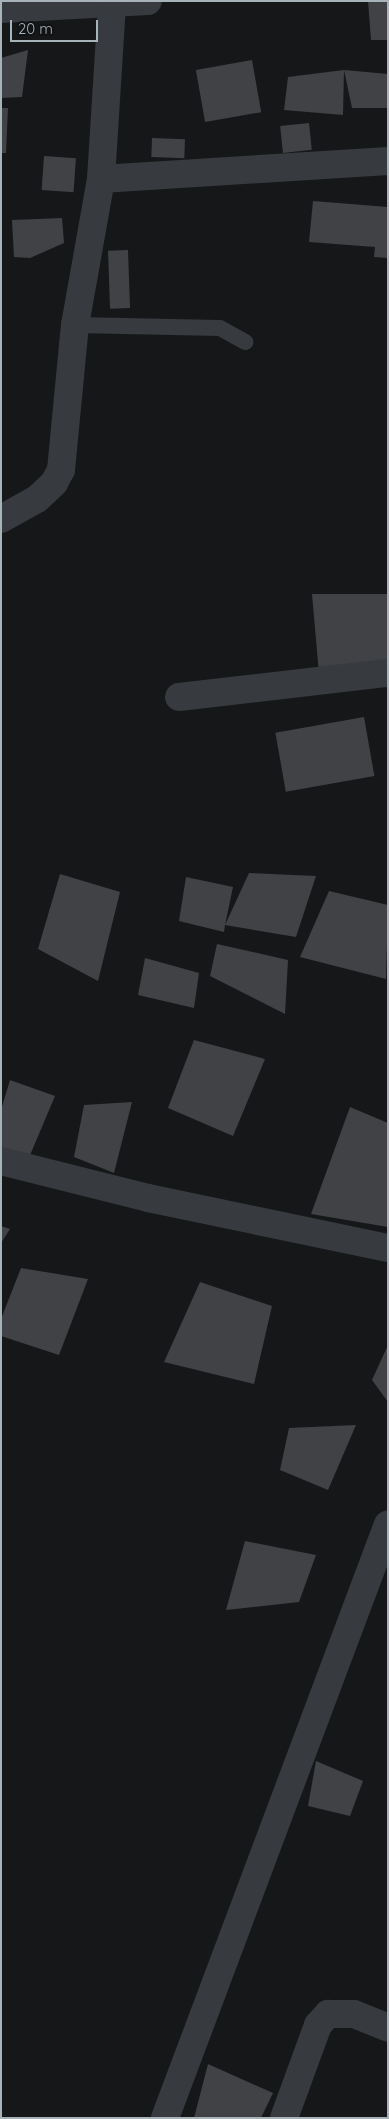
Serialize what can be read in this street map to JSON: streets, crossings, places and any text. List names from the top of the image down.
{
  "scale_bar": "20 m"
}
